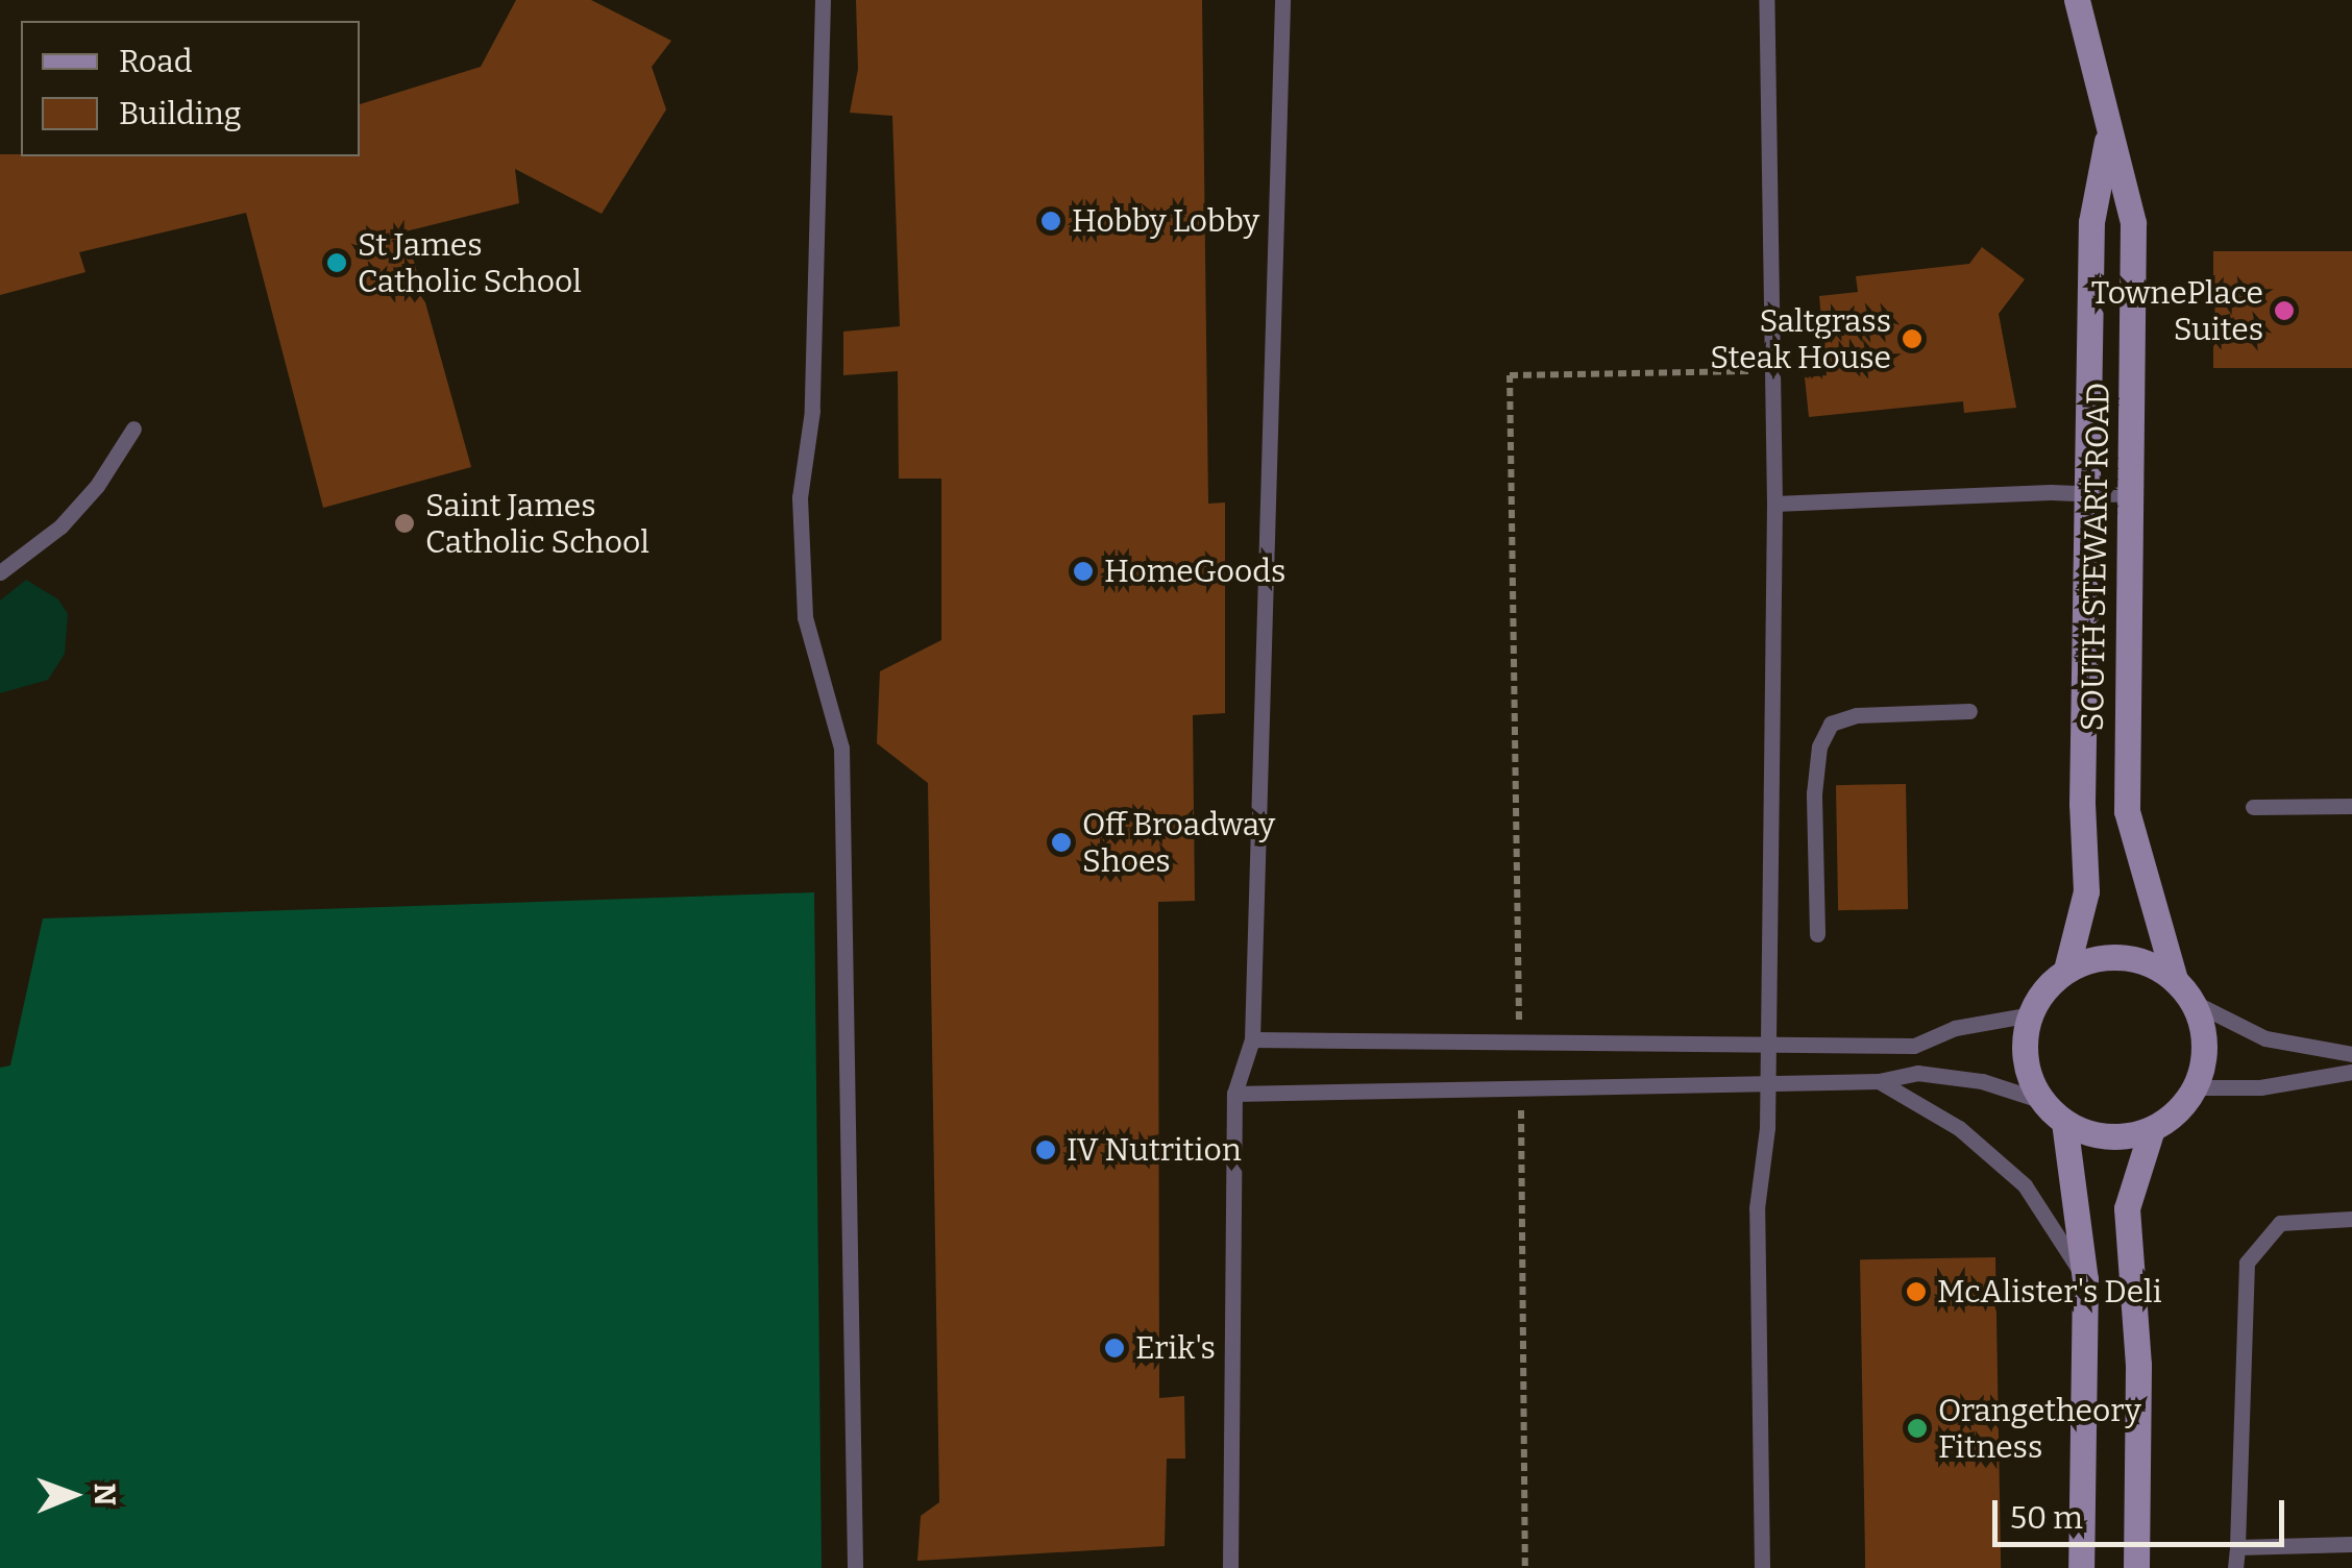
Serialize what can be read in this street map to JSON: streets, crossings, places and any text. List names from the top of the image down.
{
  "streets": {
    "street": ["SOUTH STEWART ROAD"]
  },
  "places": [
    "Hobby Lobby",
    "St James Catholic School",
    "TownePlace Suites",
    "Saltgrass Steak House",
    "Saint James Catholic School",
    "HomeGoods",
    "Off Broadway Shoes",
    "IV Nutrition",
    "McAlister's Deli",
    "Erik's",
    "Orangetheory Fitness"
  ],
  "legend": ["Road", "Building"],
  "scale_bar": "50 m",
  "north": "right"
}
